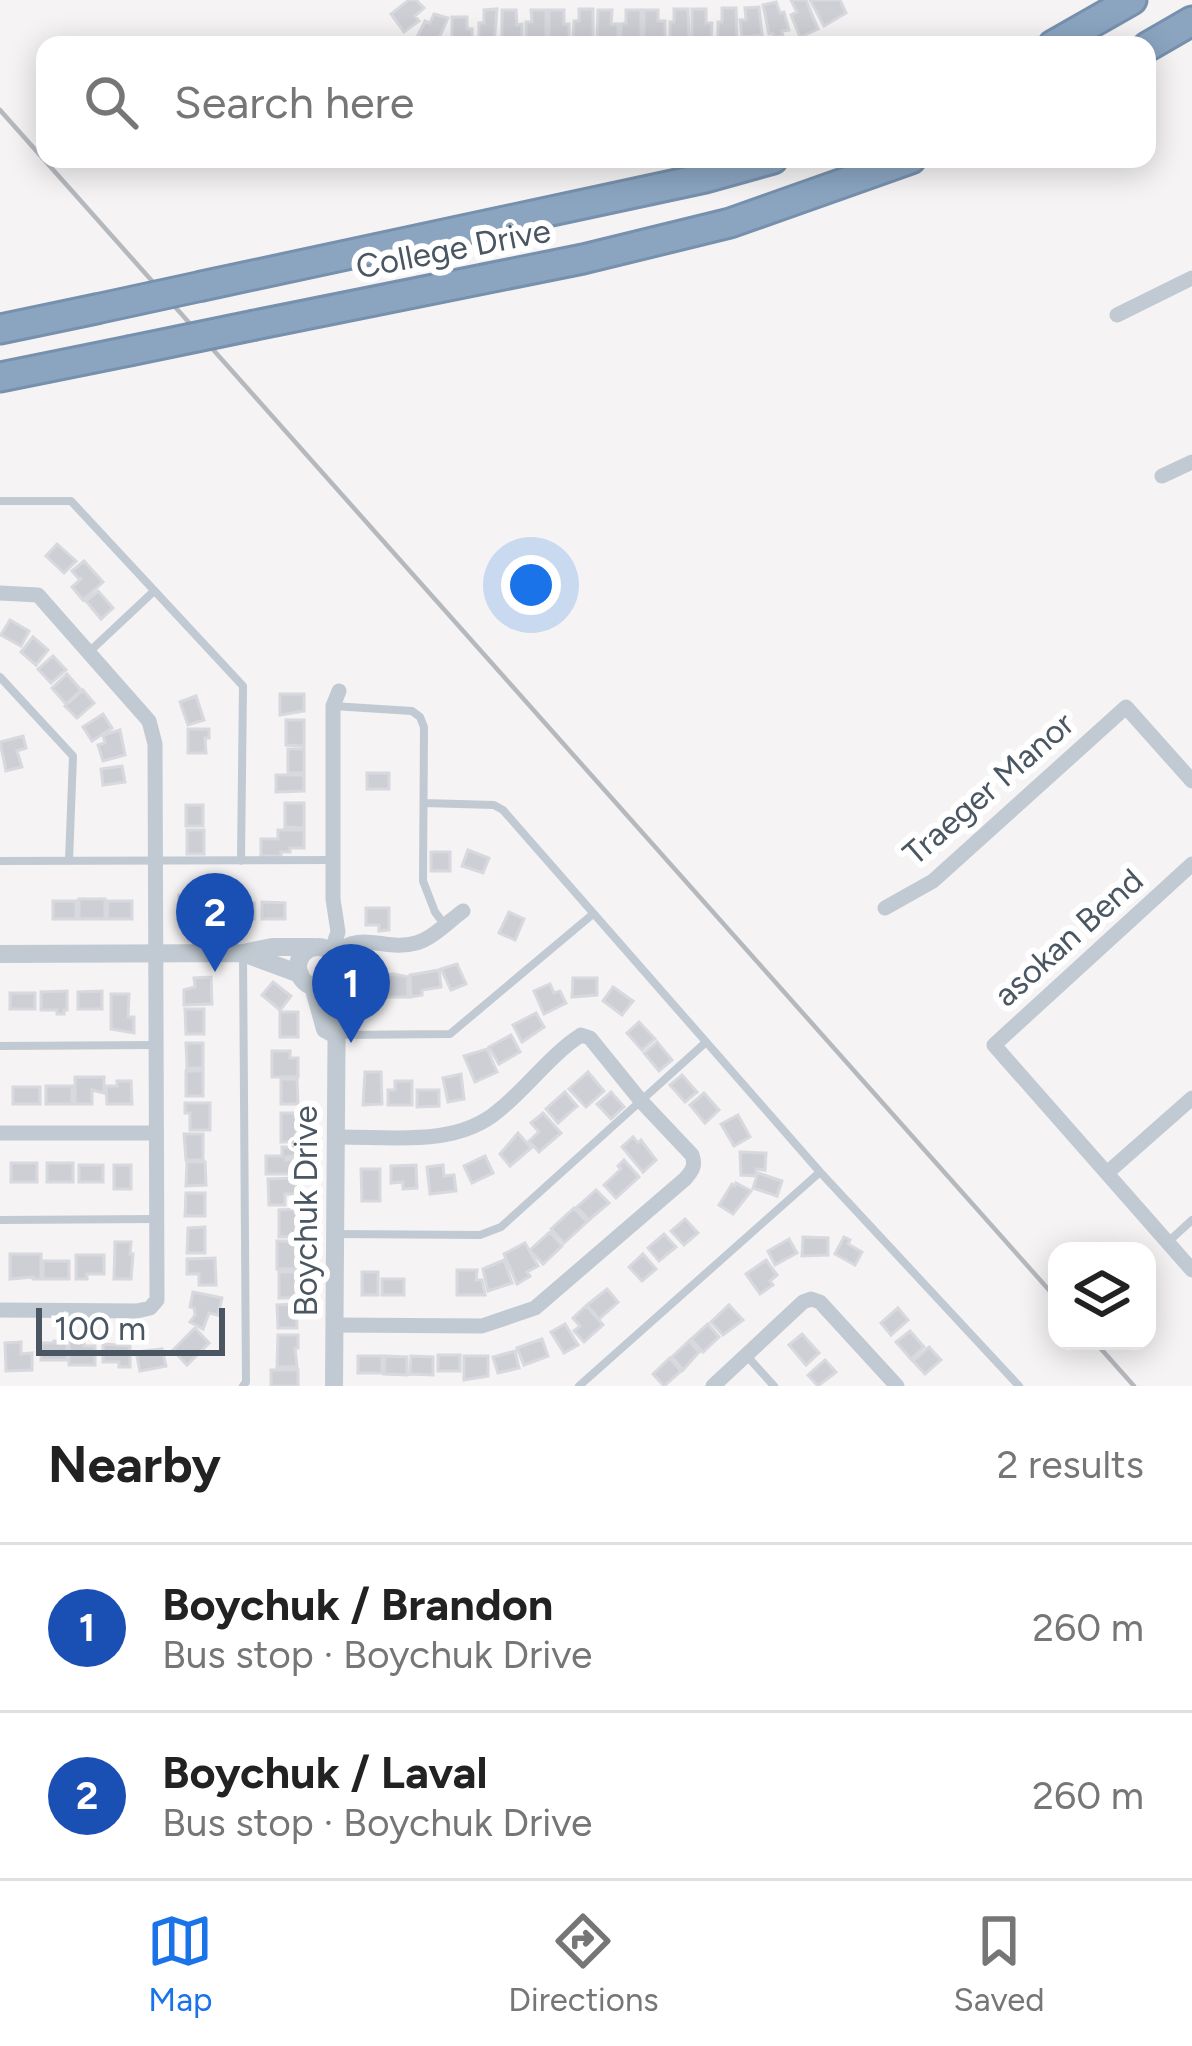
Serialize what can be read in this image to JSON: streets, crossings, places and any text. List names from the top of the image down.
{
  "streets": {
    "highway": ["College Drive"],
    "street": ["Traeger Manor", "asokan Bend", "Boychuk Drive"]
  },
  "scale_bar": "100 m",
  "page": {
    "search": "Search here",
    "pins": ["2", "1"],
    "scale": "100 m",
    "heading": ["Nearby", "2 results"],
    "list": [
      {
        "mark": "1",
        "name": "Boychuk / Brandon",
        "note": "Bus stop · Boychuk Drive",
        "value": "260 m"
      },
      {
        "mark": "2",
        "name": "Boychuk / Laval",
        "note": "Bus stop · Boychuk Drive",
        "value": "260 m"
      }
    ],
    "nav": ["Map", "Directions", "Saved"]
  }
}
